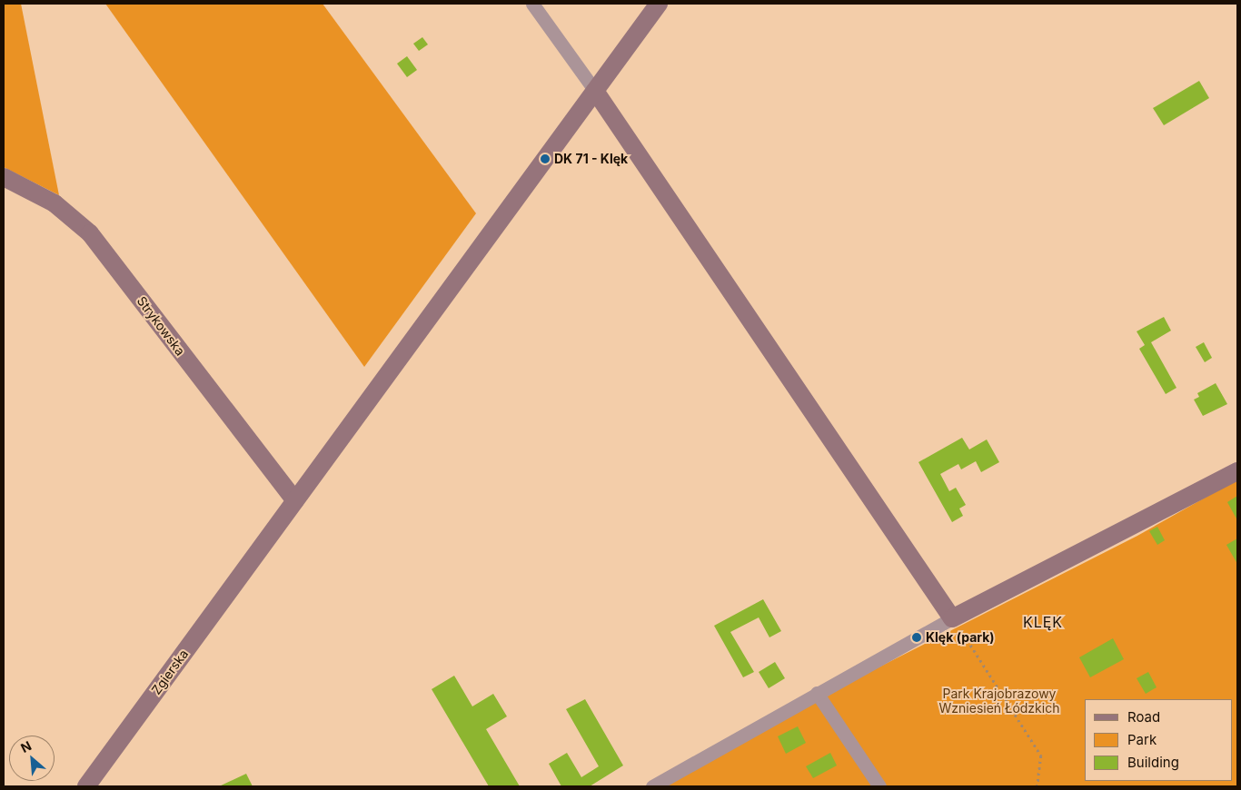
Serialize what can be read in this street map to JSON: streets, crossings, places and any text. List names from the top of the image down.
{
  "streets": {
    "street": ["Strykowska", "Zgierska"]
  },
  "crossings": [
    ["Strykowska", "Zgierska"]
  ],
  "districts": ["KLĘK"],
  "parks": ["Park Krajobrazowy Wzniesień Łódzkich"],
  "places": ["DK 71 - Klęk", "Klęk (park)"],
  "legend": ["Road", "Park", "Building"],
  "north": "top left"
}
